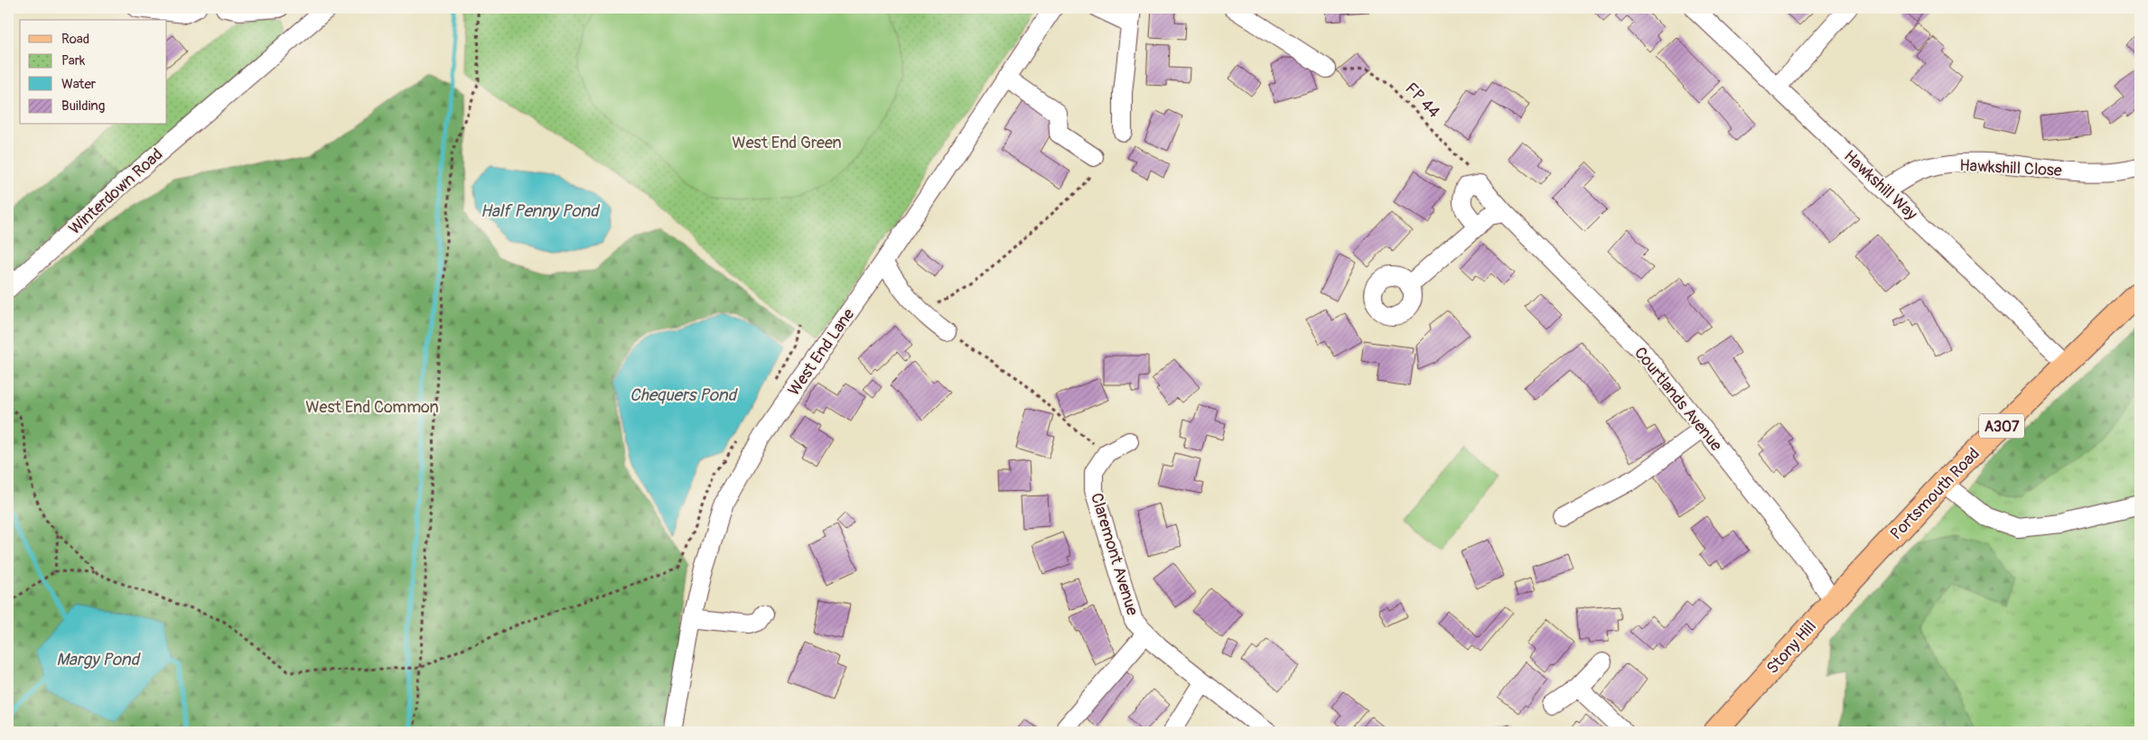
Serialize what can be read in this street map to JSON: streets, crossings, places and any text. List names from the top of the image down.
{
  "streets": {
    "main road": ["A307", "Portsmouth Road", "Stony Hill"],
    "street": [
      "Hawkshill Close",
      "Hawkshill Way",
      "Winterdown Road",
      "West End Lane",
      "Courtlands Avenue",
      "Claremont Avenue"
    ],
    "path": ["FP 44"]
  },
  "crossings": [
    ["FP 44", "Courtlands Avenue"],
    ["Hawkshill Close", "Hawkshill Way"],
    ["Hawkshill Way", "Portsmouth Road"],
    ["Courtlands Avenue", "Stony Hill"],
    ["Portsmouth Road", "Stony Hill"]
  ],
  "water": ["Half Penny Pond", "Chequers Pond", "Margy Pond"],
  "parks": ["West End Green", "West End Common"],
  "legend": [
    "Road",
    "Park",
    "Water",
    "Building"
  ]
}
